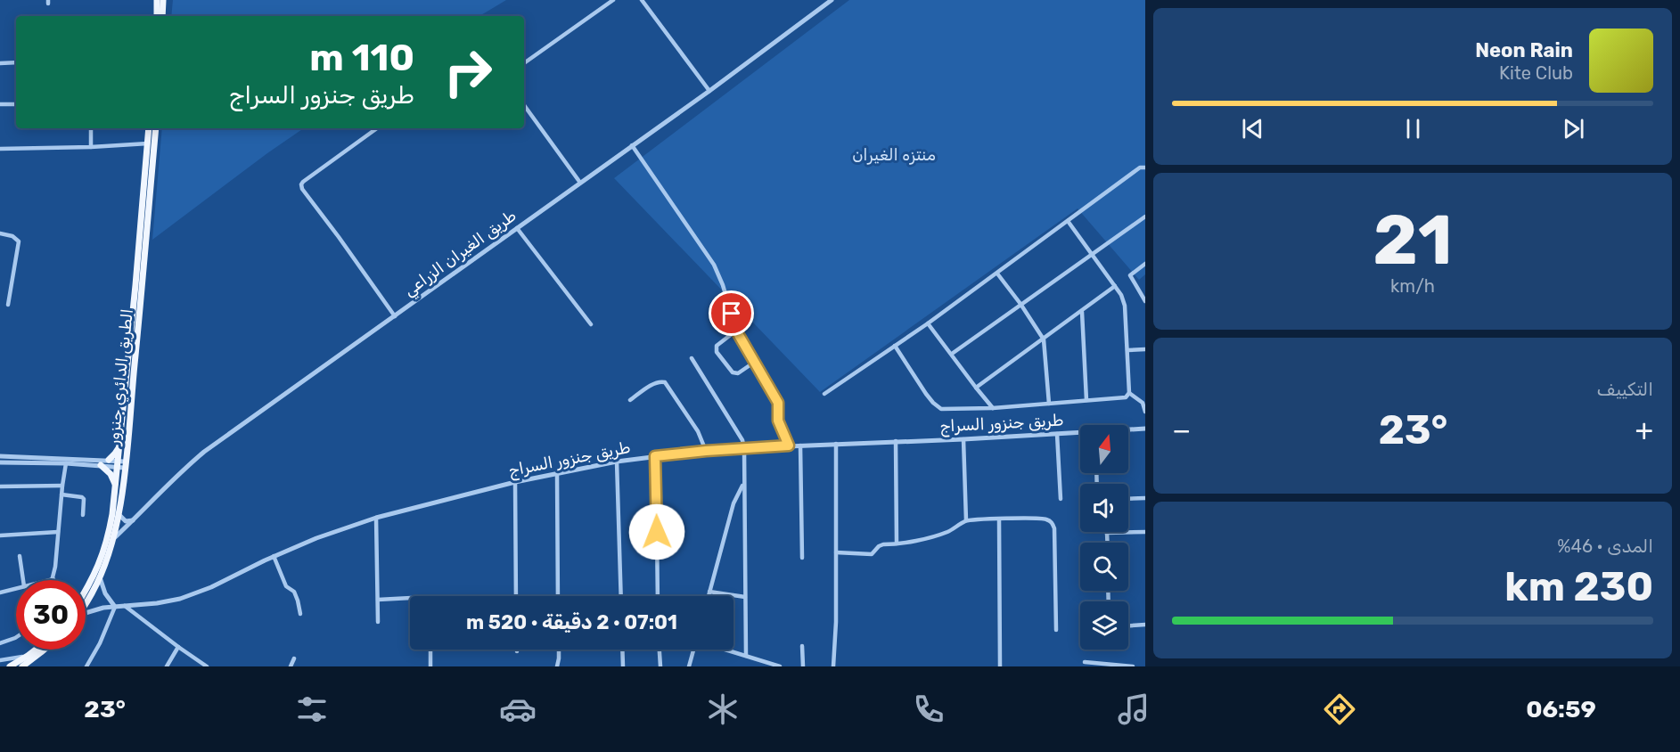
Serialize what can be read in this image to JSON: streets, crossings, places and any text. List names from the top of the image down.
{
  "streets": {
    "main road": ["الطريق الدائري جنزور"],
    "street": ["طريق الغيران الزراعي", "طريق جنزور السراج"]
  },
  "crossings": [
    ["طريق الغيران الزراعي", "الطريق الدائري جنزور"]
  ],
  "parks": ["منتزه الغيران"],
  "north": "top",
  "page": {
    "turn": ["110 m", "طريق جنزور السراج"],
    "song": ["Neon Rain", "Kite Club"],
    "tile": [
      ["21", "km/h"],
      "التكييف",
      ["المدى · 46%", "230 km"]
    ],
    "heat": ["−", "23°", "+"],
    "limit": "30",
    "trip": "07:01 · 2 دقيقة · 520 m",
    "tabs": ["06:59", "23°"]
  }
}
